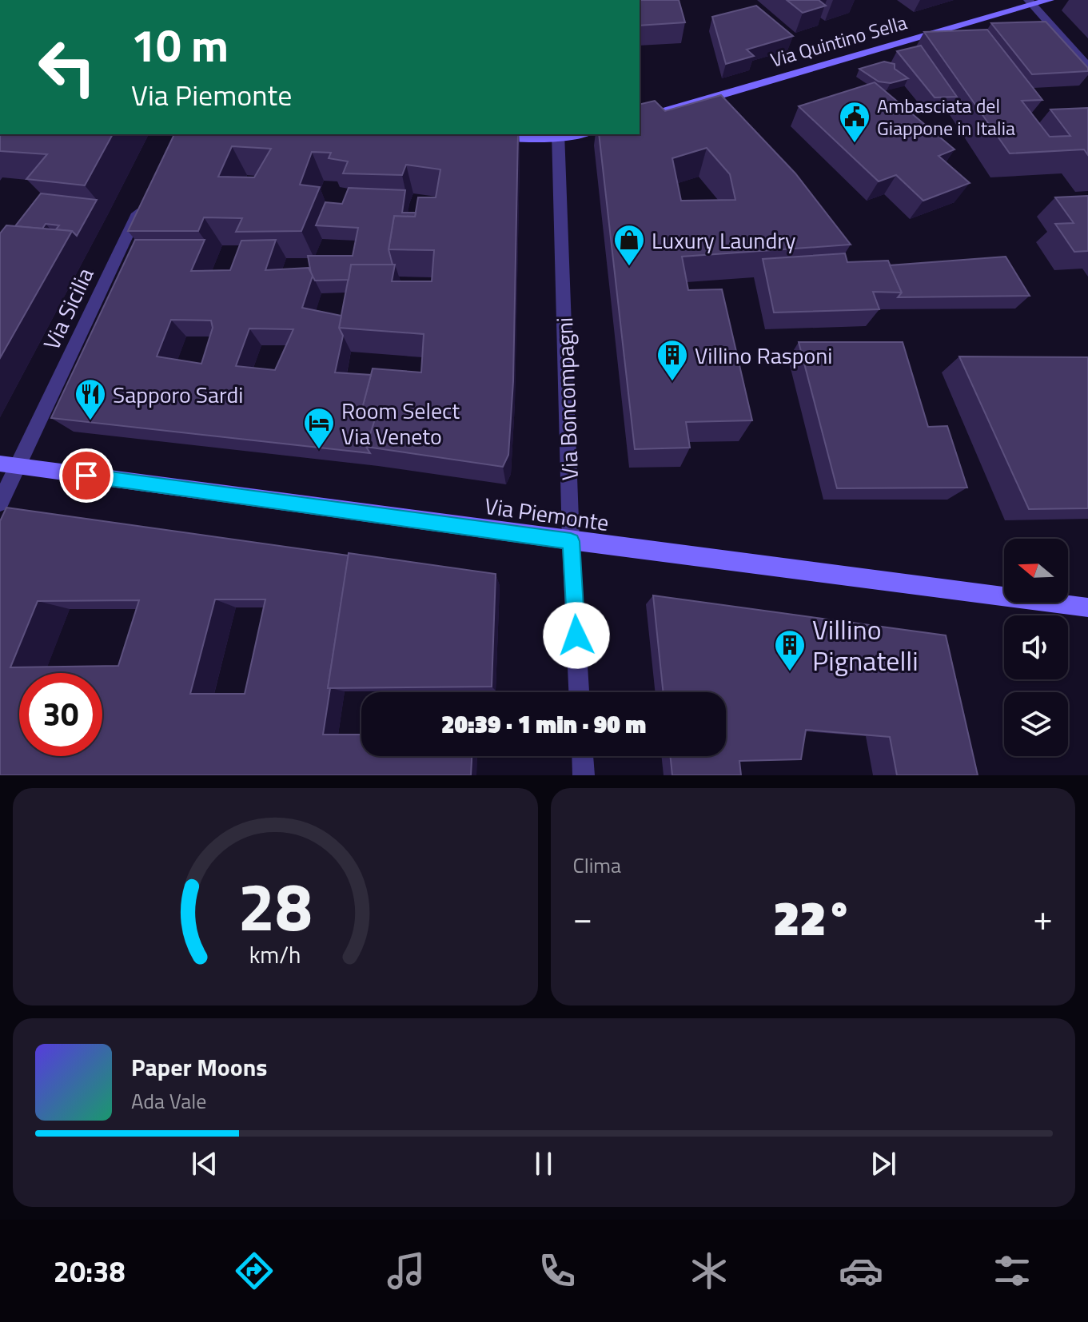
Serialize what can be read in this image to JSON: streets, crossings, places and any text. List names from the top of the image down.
{
  "streets": {
    "street": [
      "Via Quintino Sella",
      "Via Sicilia",
      "Via Boncompagni",
      "Via Piemonte"
    ]
  },
  "crossings": [
    ["Via Sicilia", "Via Piemonte"],
    ["Via Boncompagni", "Via Piemonte"]
  ],
  "places": {
    "public building": ["Ambasciata del Giappone in Italia"],
    "shop": ["Luxury Laundry"],
    "building": ["Villino Rasponi", "Villino Pignatelli"],
    "restaurant": ["Sapporo Sardi"],
    "hotel": ["Room Select Via Veneto"]
  },
  "north": "left",
  "page": {
    "turn": ["10 m", "Via Piemonte"],
    "limit": "30",
    "trip": "20:39 · 1 min · 90 m",
    "tile": "Clima",
    "heat": ["−", "22°", "+"],
    "song": ["Paper Moons", "Ada Vale"],
    "tabs": "20:38",
    "gauge": ["28", "km/h"]
  }
}
